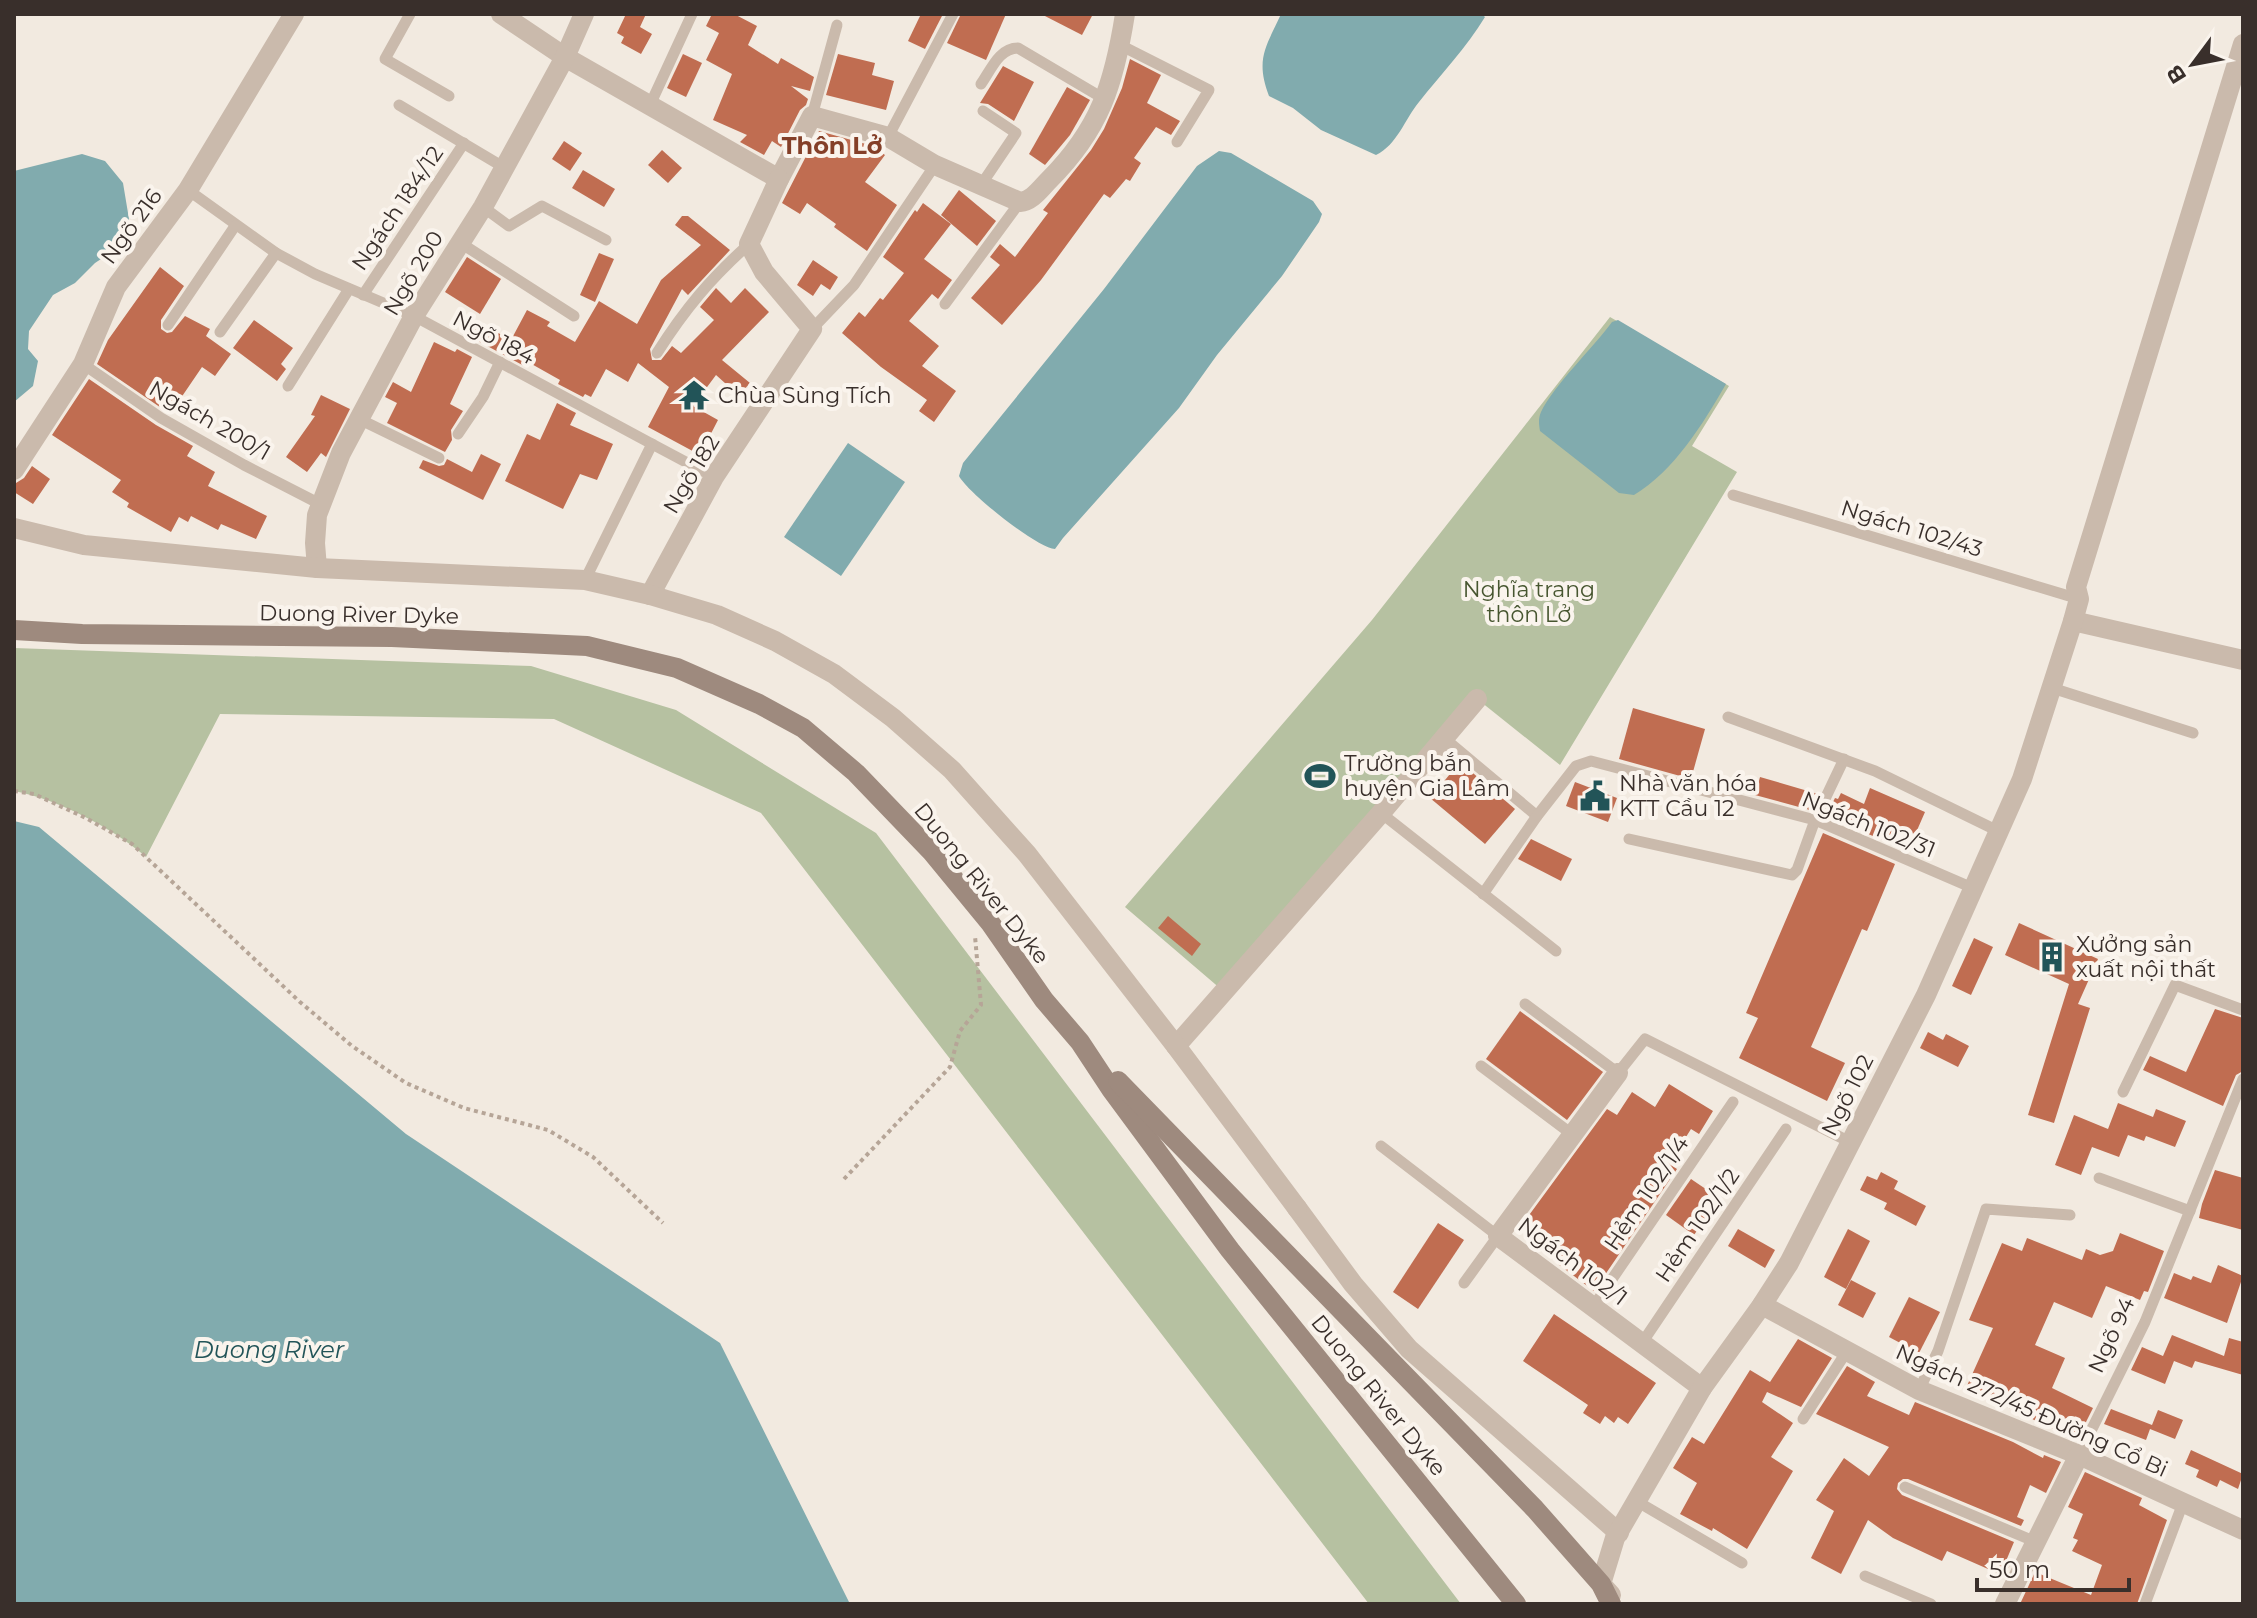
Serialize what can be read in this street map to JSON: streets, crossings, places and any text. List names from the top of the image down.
{
  "streets": {
    "main road": ["Duong River Dyke"],
    "street": [
      "Ngõ 216",
      "Ngõ 200",
      "Ngõ 182",
      "Ngõ 102",
      "Ngách 102/1",
      "Ngõ 94",
      "Ngách 272/45 Đường Cổ Bi"
    ],
    "lane": [
      "Ngách 184/12",
      "Ngõ 184",
      "Ngách 200/1",
      "Ngách 102/43",
      "Ngách 102/31",
      "Hẻm 102/1/4",
      "Hẻm 102/1/2"
    ]
  },
  "crossings": [
    ["Ngách 184/12", "Ngõ 184"],
    ["Ngõ 216", "Ngõ 184"],
    ["Ngõ 216", "Ngách 200/1"],
    ["Ngõ 200", "Ngõ 184"],
    ["Ngõ 200", "Ngách 200/1"],
    ["Ngõ 184", "Ngõ 182"],
    ["Ngách 102/43", "Ngõ 102"],
    ["Ngách 102/31", "Ngõ 102"],
    ["Ngõ 102", "Ngách 102/1"],
    ["Ngõ 102", "Ngách 272/45 Đường Cổ Bi"],
    ["Hẻm 102/1/4", "Ngách 102/1"],
    ["Hẻm 102/1/2", "Ngách 102/1"],
    ["Ngõ 94", "Ngách 272/45 Đường Cổ Bi"]
  ],
  "districts": ["Thôn Lở"],
  "water": ["Duong River"],
  "parks": ["Nghĩa trang thôn Lở"],
  "places": {
    "temple": ["Chùa Sùng Tích"],
    "sports": ["Trường bắn huyện Gia Lâm"],
    "public building": ["Nhà văn hóa KTT Cầu 12"],
    "building": ["Xưởng sản xuất nội thất"]
  },
  "scale_bar": "50 m",
  "north": "bottom left"
}
